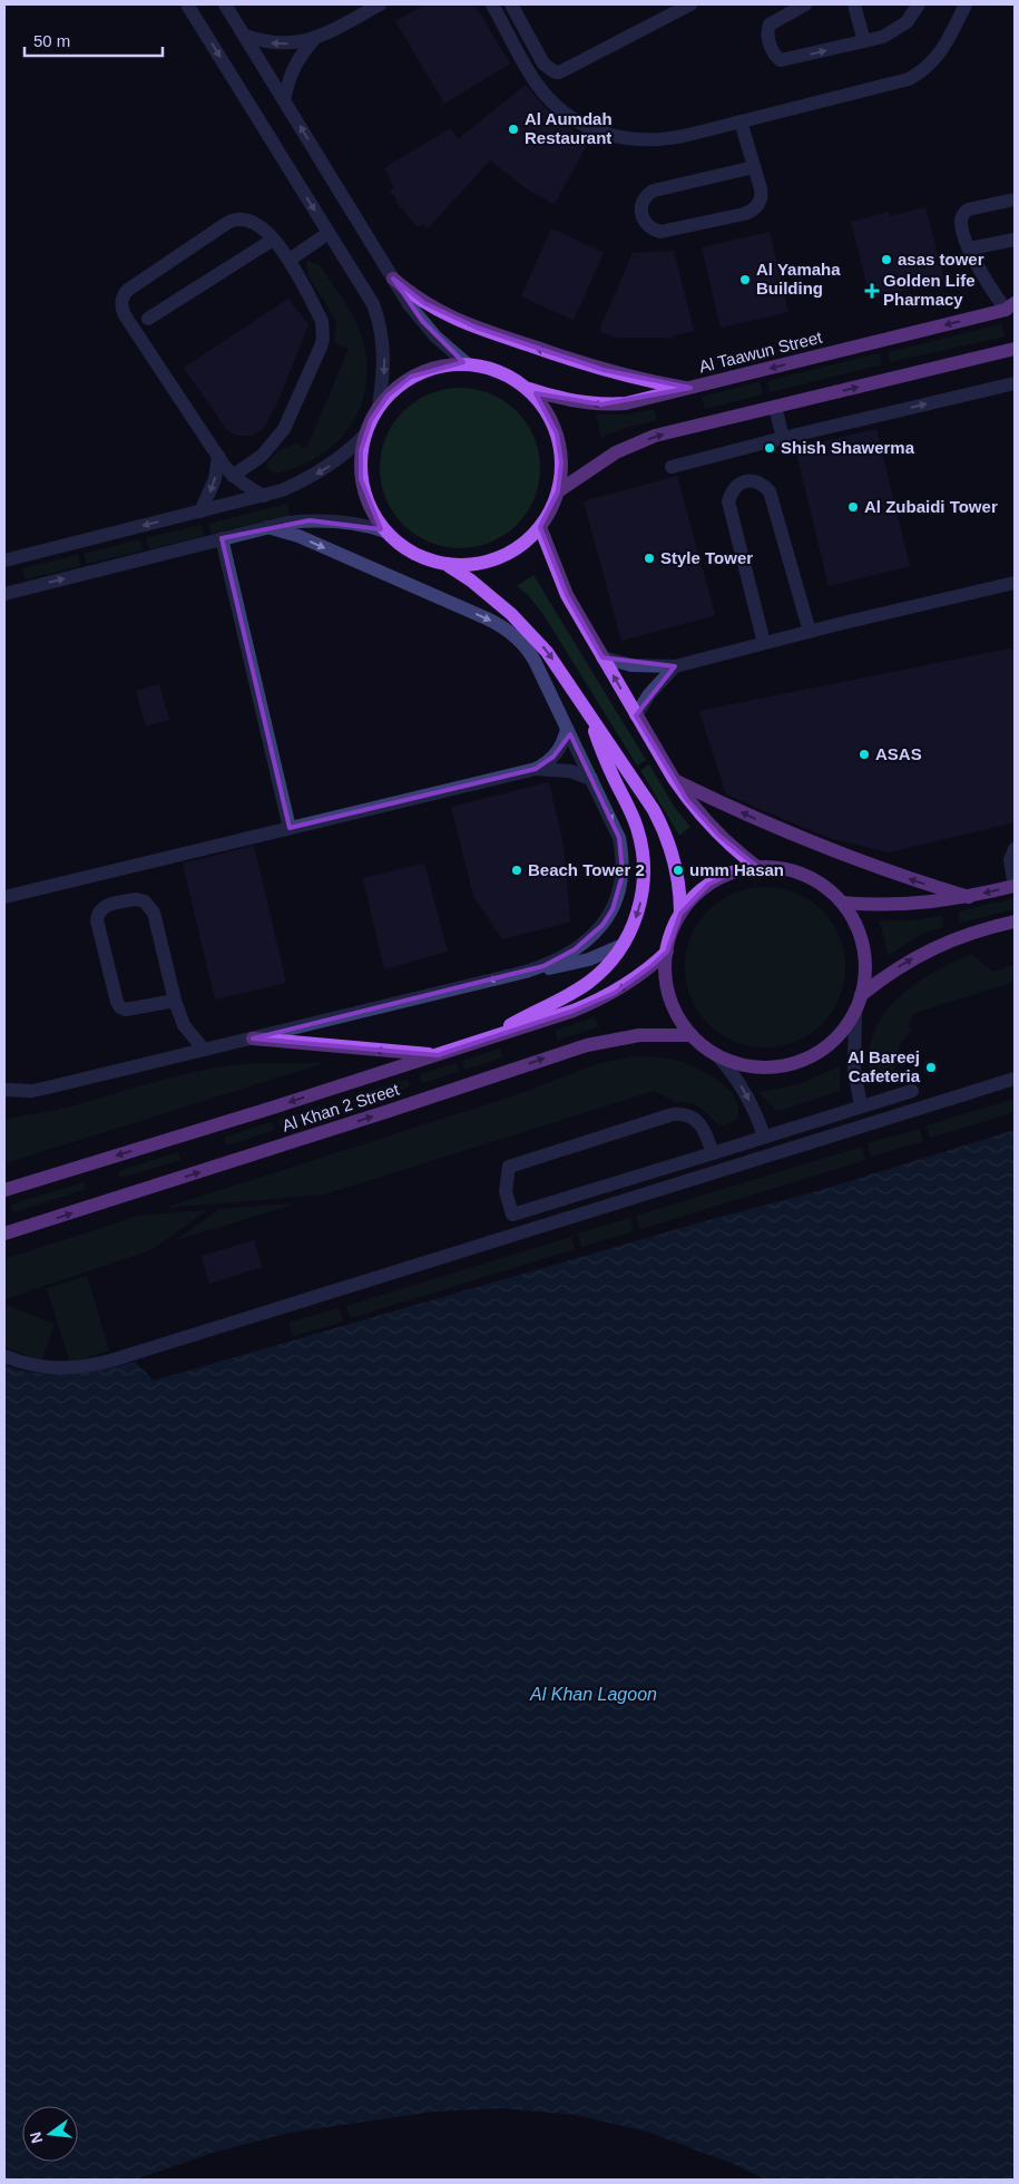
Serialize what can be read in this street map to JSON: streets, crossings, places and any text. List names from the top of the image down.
{
  "streets": {
    "main road": ["Al Taawun Street", "Al Khan 2 Street"]
  },
  "water": ["Al Khan Lagoon"],
  "places": {
    "other": [
      "Al Aumdah Restaurant",
      "asas tower",
      "Al Yamaha Building",
      "Shish Shawerma",
      "Al Zubaidi Tower",
      "Style Tower",
      "ASAS",
      "Beach Tower 2",
      "umm Hasan",
      "Al Bareej Cafeteria"
    ],
    "health": ["Golden Life Pharmacy"]
  },
  "scale_bar": "50 m",
  "north": "left"
}
